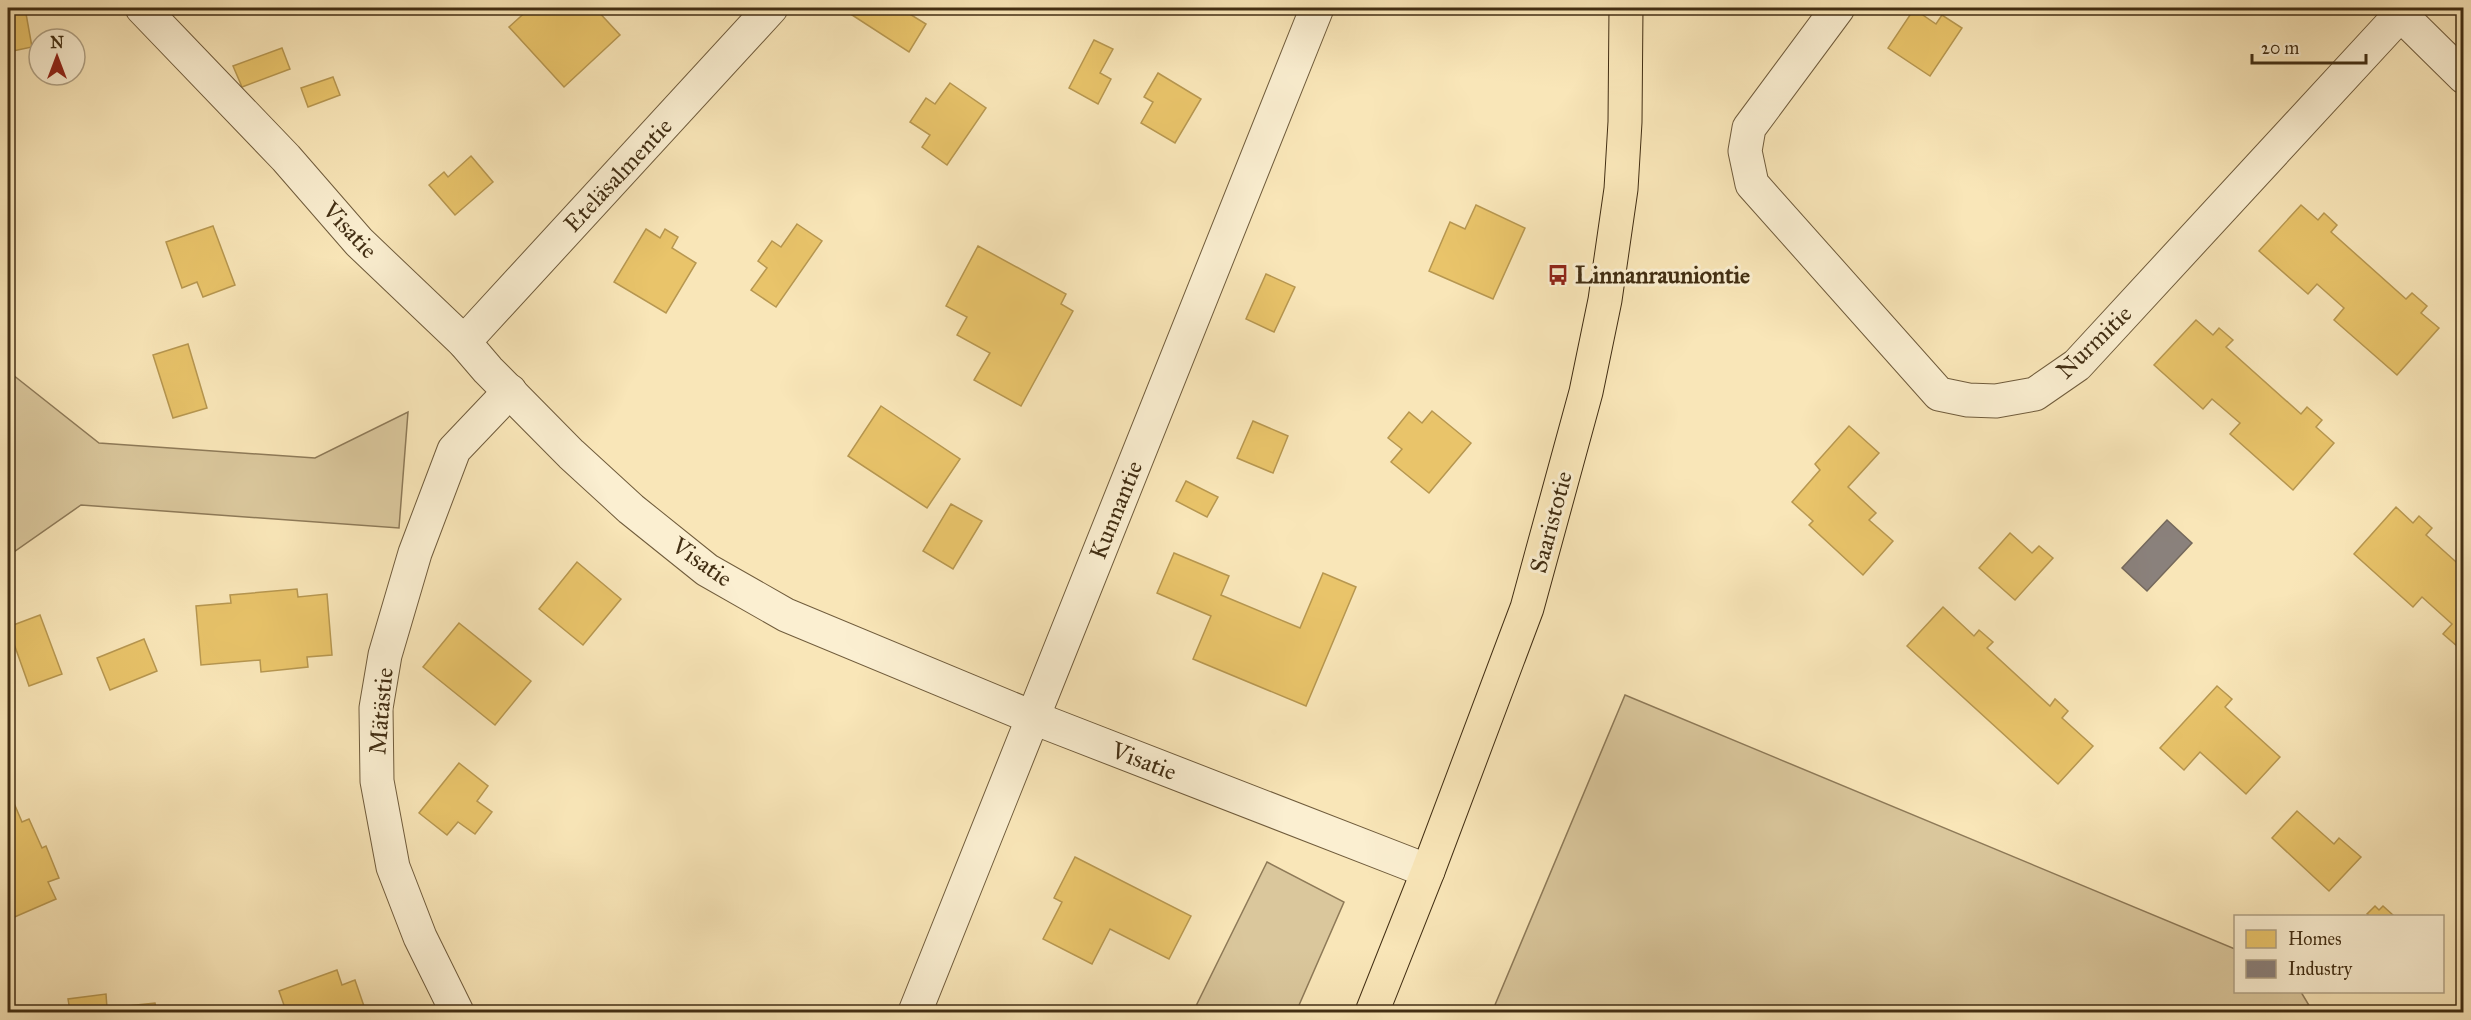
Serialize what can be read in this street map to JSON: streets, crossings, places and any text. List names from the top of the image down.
{
  "streets": {
    "main road": ["Saaristotie"],
    "street": [
      "Eteläsalmentie",
      "Visatie",
      "Nurmitie",
      "Kunnantie",
      "Mätästie"
    ]
  },
  "crossings": [
    ["Eteläsalmentie", "Visatie"],
    ["Visatie", "Kunnantie"],
    ["Visatie", "Saaristotie"],
    ["Visatie", "Mätästie"]
  ],
  "places": {
    "bus stop": ["Linnanrauniontie"]
  },
  "legend": ["Homes", "Industry"],
  "scale_bar": "20 m",
  "north": "top"
}
